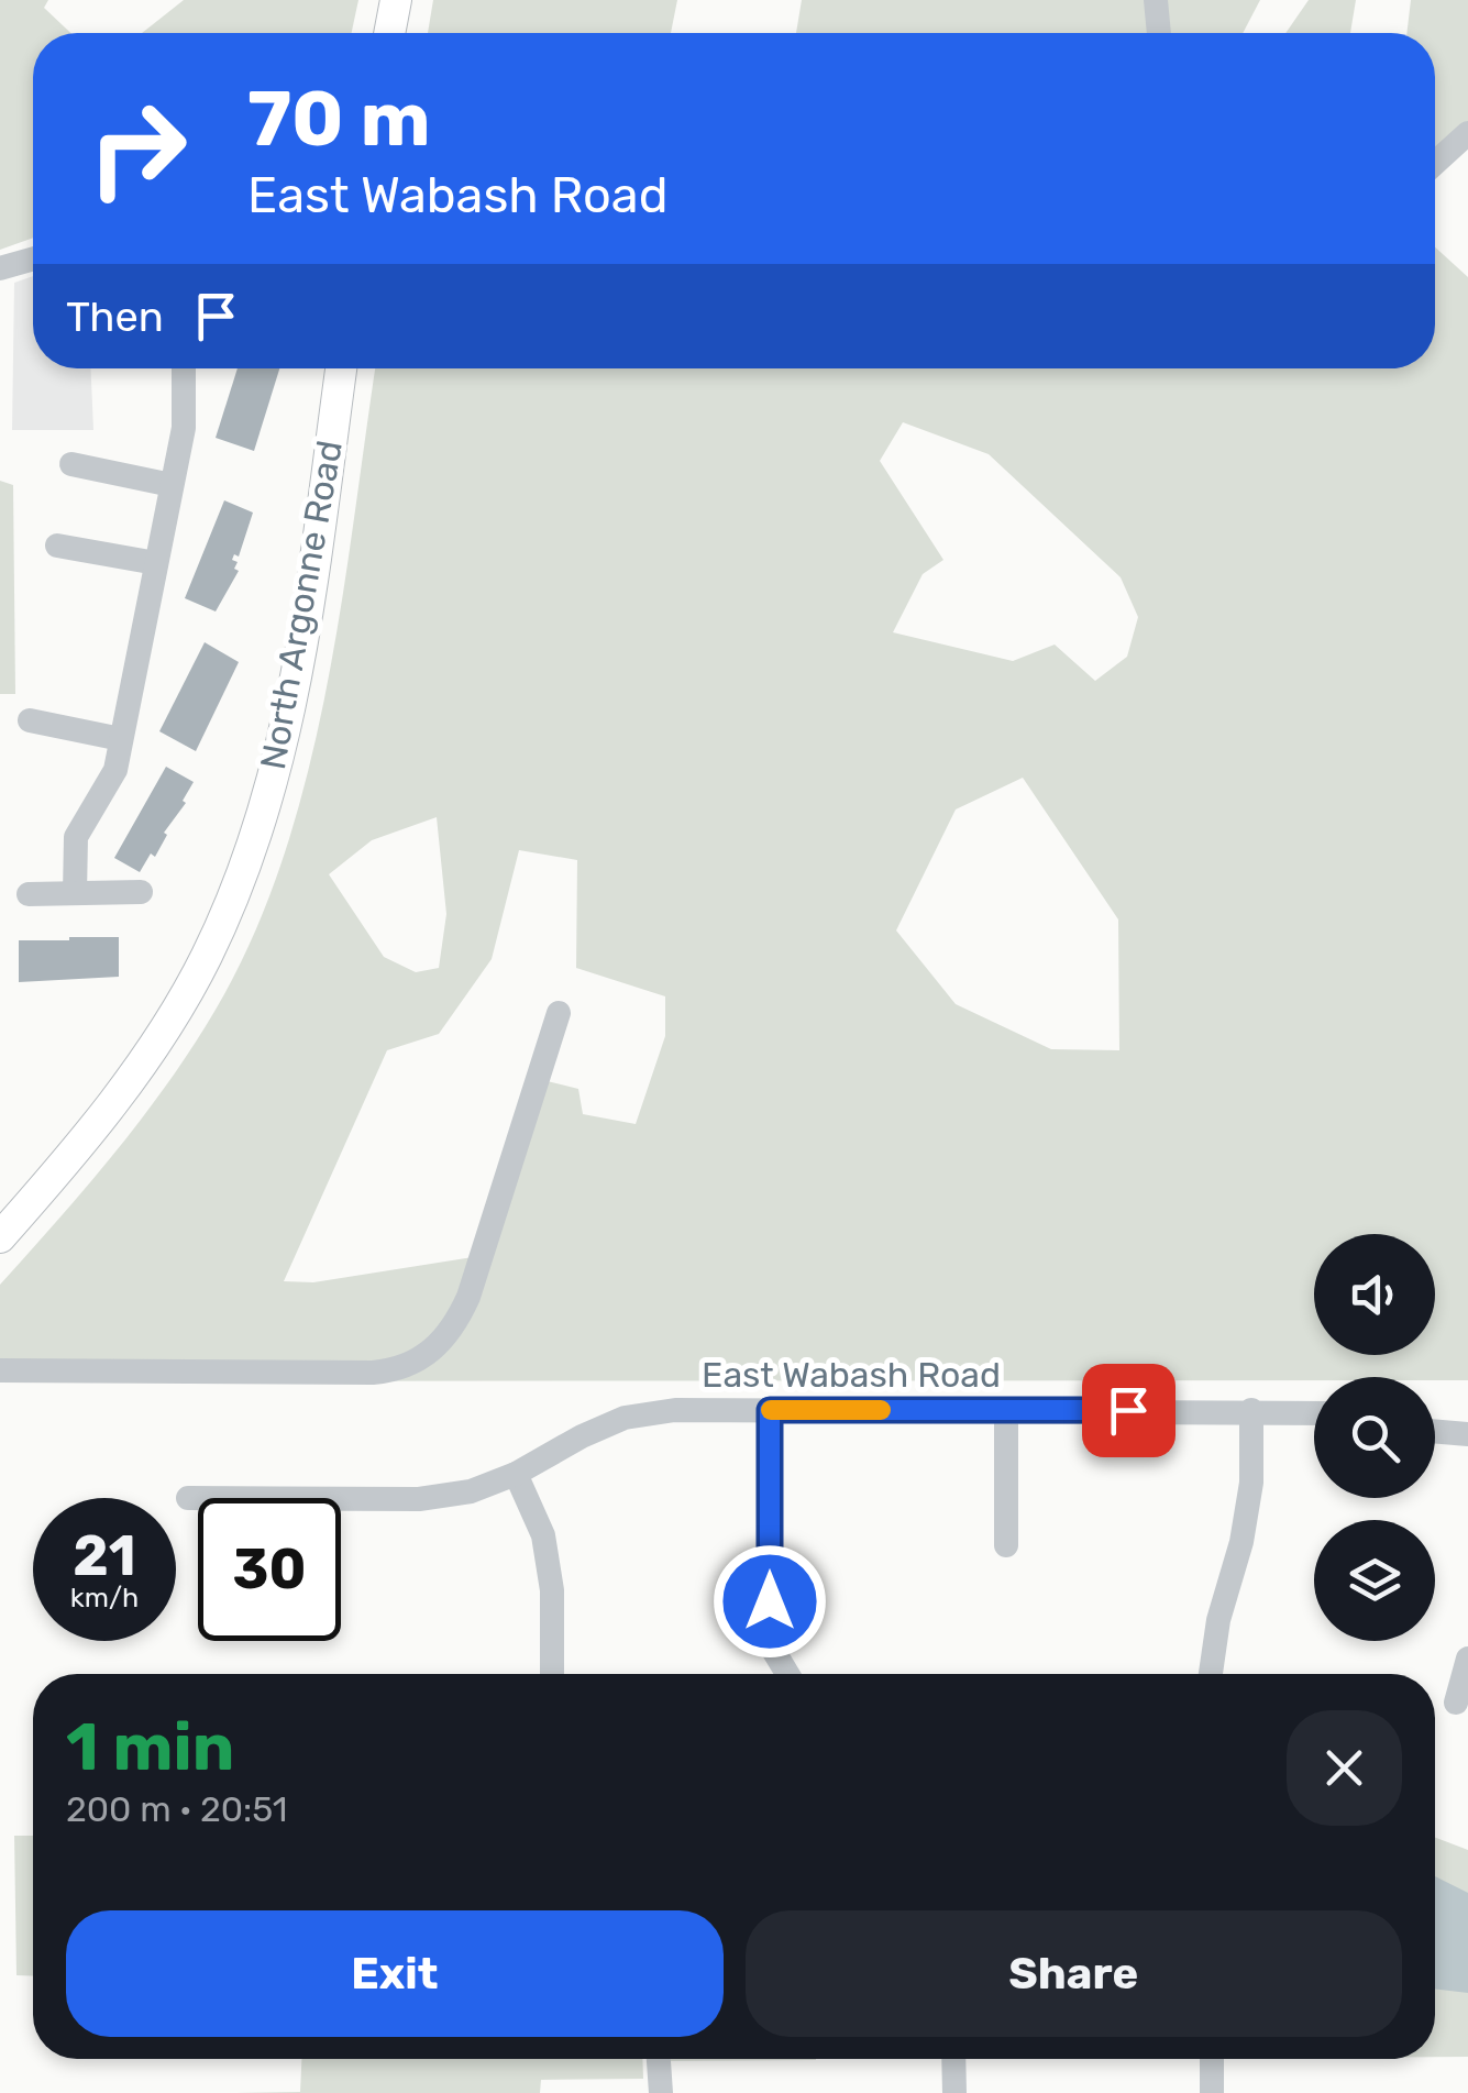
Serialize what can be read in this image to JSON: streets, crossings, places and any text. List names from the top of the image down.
{
  "streets": {
    "main road": ["North Argonne Road"],
    "street": ["East Wabash Road"]
  },
  "page": {
    "turn": ["70 m", "East Wabash Road"],
    "then": "Then",
    "speed": "21 km/h",
    "limit": "30",
    "heading": ["1 min", "200 m · 20:51"],
    "buttons": ["Exit", "Share"]
  }
}
